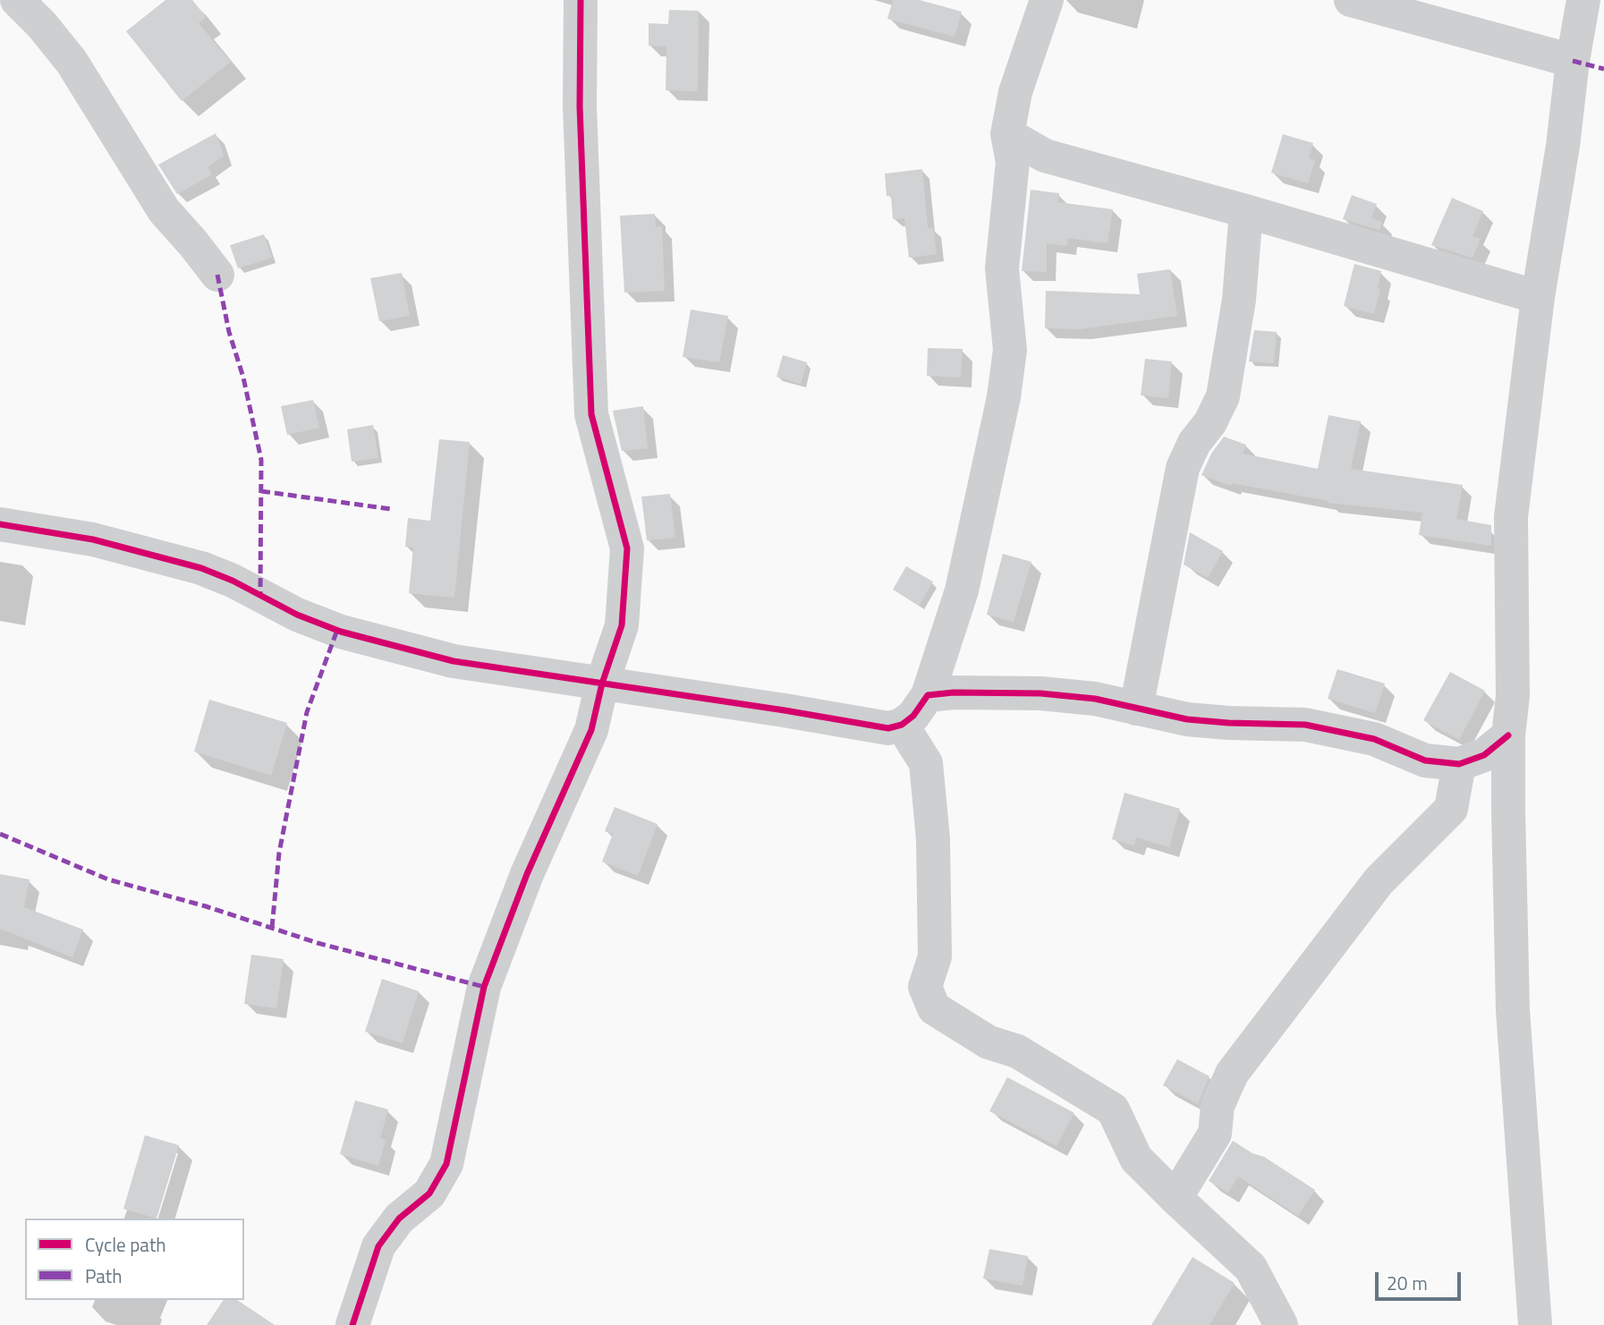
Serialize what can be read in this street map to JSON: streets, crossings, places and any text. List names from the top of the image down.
{
  "legend": ["Cycle path", "Path"],
  "scale_bar": "20 m"
}
